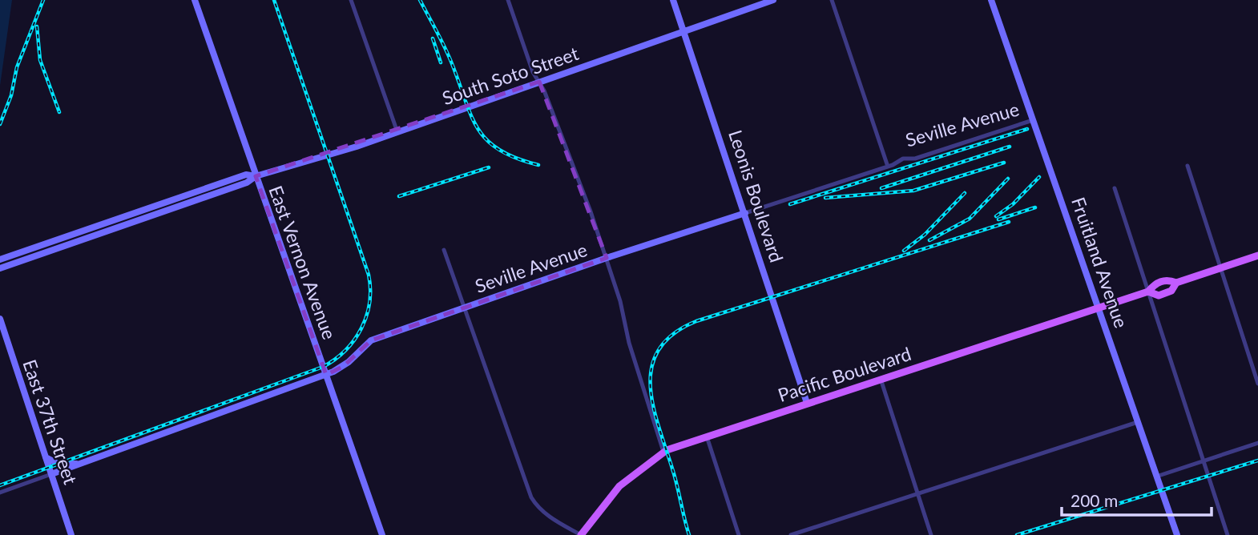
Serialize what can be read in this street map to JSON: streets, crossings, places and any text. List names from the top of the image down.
{
  "streets": {
    "main road": ["Pacific Boulevard"],
    "street": [
      "South Soto Street",
      "Seville Avenue",
      "Leonis Boulevard",
      "East Vernon Avenue",
      "Fruitland Avenue",
      "East 37th Street"
    ]
  },
  "crossings": [
    ["South Soto Street", "Leonis Boulevard"],
    ["South Soto Street", "East Vernon Avenue"],
    ["Seville Avenue", "Leonis Boulevard"],
    ["Seville Avenue", "East Vernon Avenue"],
    ["Seville Avenue", "Fruitland Avenue"],
    ["Seville Avenue", "East 37th Street"],
    ["Leonis Boulevard", "Pacific Boulevard"],
    ["Fruitland Avenue", "Pacific Boulevard"]
  ],
  "scale_bar": "200 m"
}
